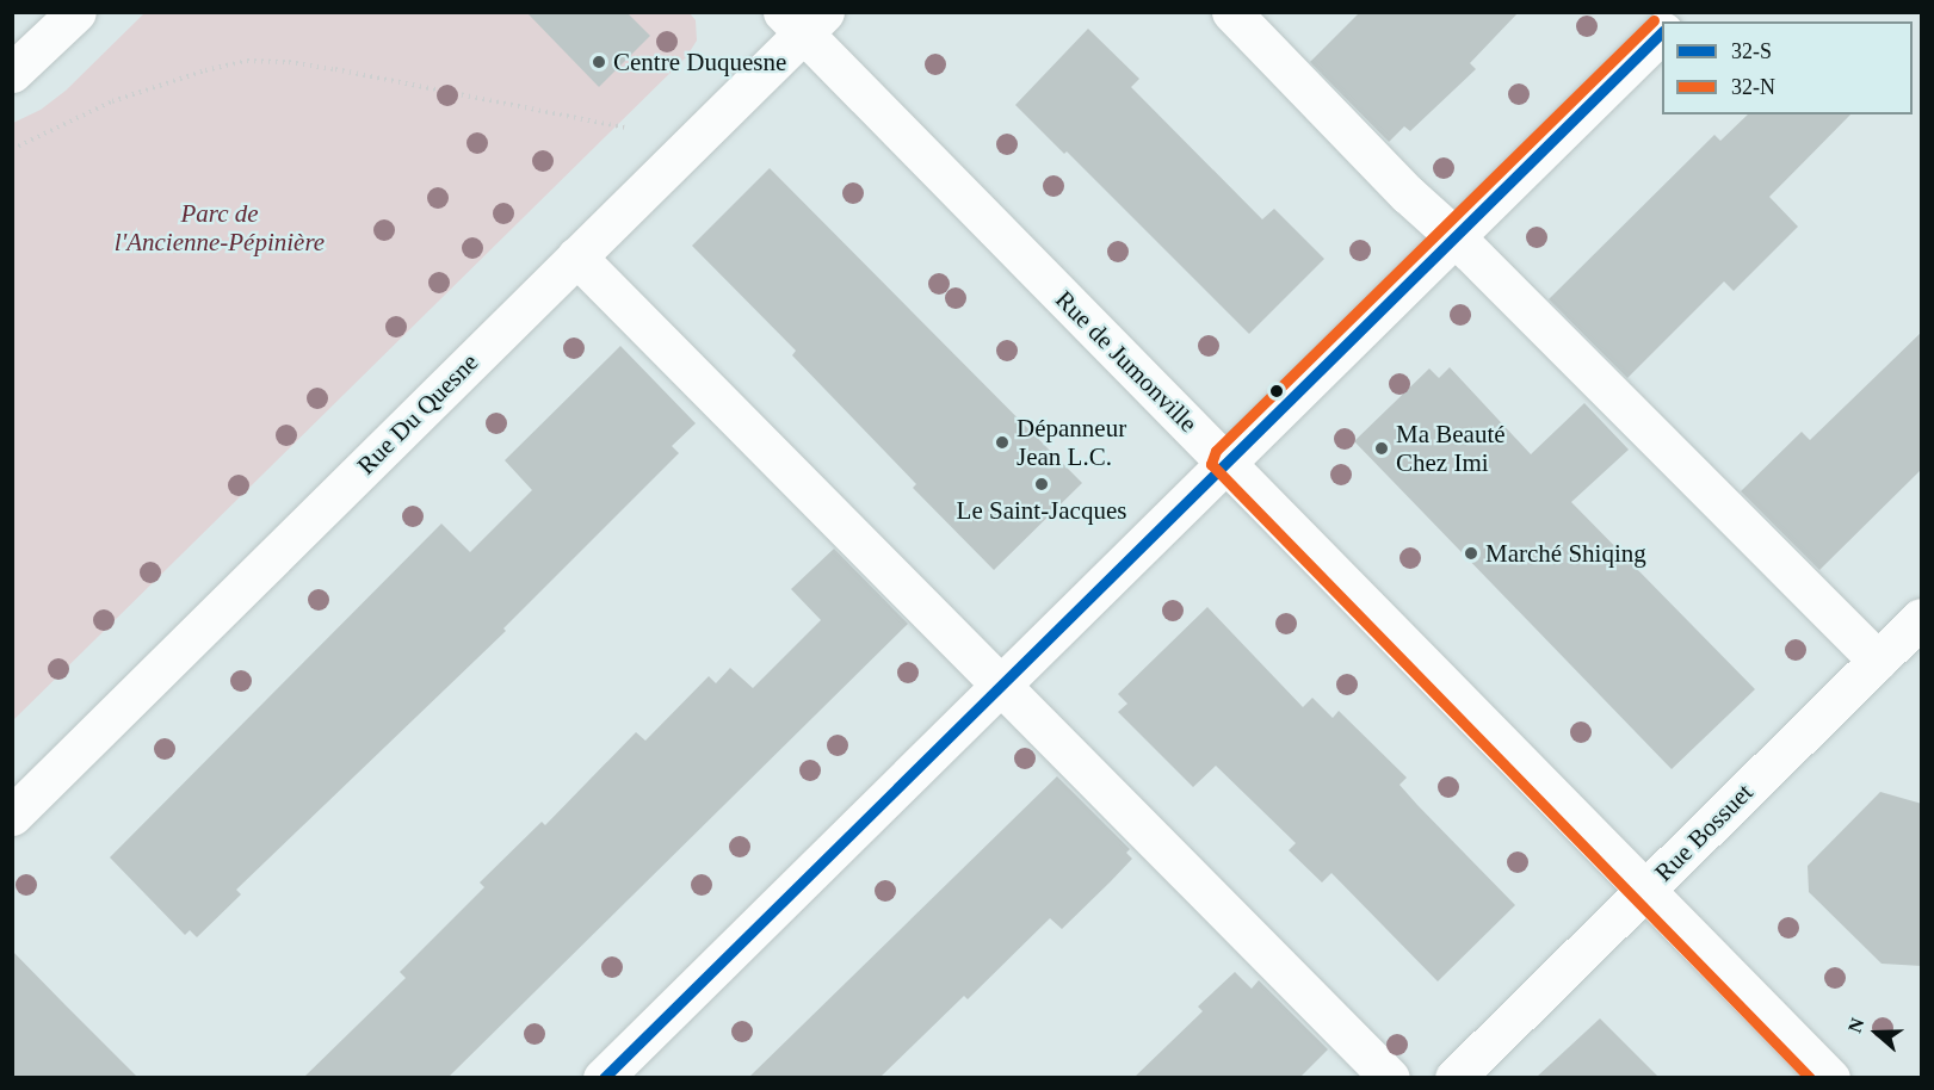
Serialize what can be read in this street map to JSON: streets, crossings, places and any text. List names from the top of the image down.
{
  "streets": {
    "street": ["Rue de Jumonville", "Rue Du Quesne", "Rue Bossuet"]
  },
  "crossings": [
    ["Rue de Jumonville", "Rue Du Quesne"],
    ["Rue de Jumonville", "Rue Bossuet"]
  ],
  "parks": ["Parc de l'Ancienne-Pépinière"],
  "places": [
    "Centre Duquesne",
    "Dépanneur Jean L.C.",
    "Ma Beauté Chez Imi",
    "Le Saint-Jacques",
    "Marché Shiqing"
  ],
  "lines": ["transit line 32-N", "transit line 32-S"],
  "legend": ["32-S", "32-N"],
  "north": "left"
}
